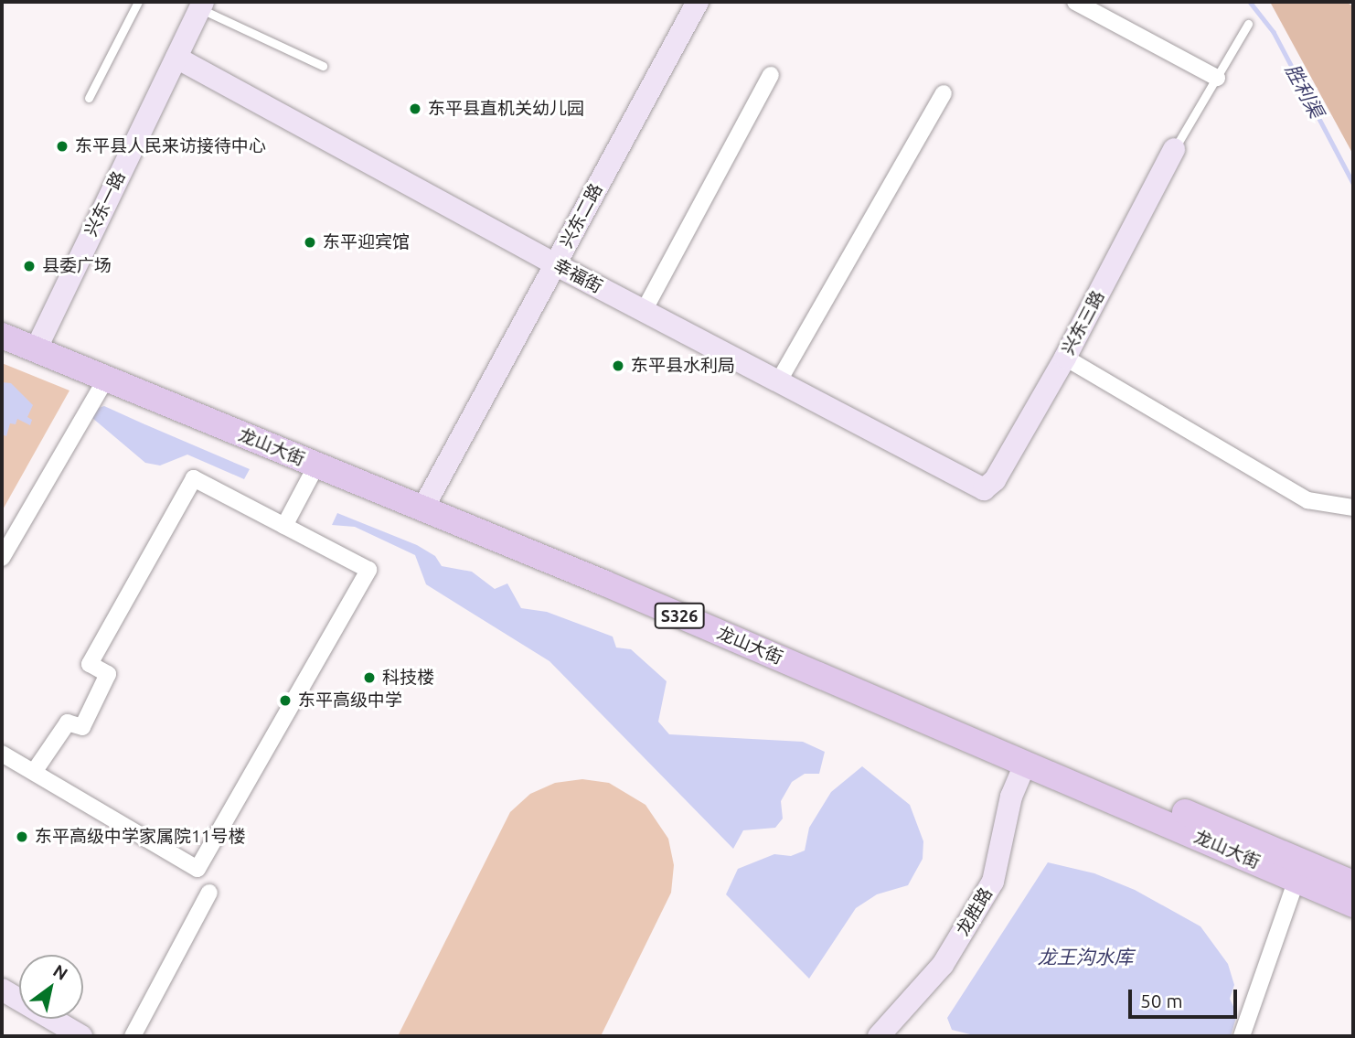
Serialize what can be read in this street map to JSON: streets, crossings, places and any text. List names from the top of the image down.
{
  "streets": {
    "main road": ["龙山大街", "S326"],
    "street": [
      "兴东一路",
      "兴东二路",
      "幸福街",
      "兴东三路",
      "龙胜路"
    ]
  },
  "crossings": [
    ["兴东一路", "幸福街"],
    ["兴东一路", "龙山大街"],
    ["兴东二路", "幸福街"],
    ["兴东二路", "龙山大街"],
    ["幸福街", "兴东三路"],
    ["龙山大街", "龙胜路"]
  ],
  "water": ["胜利渠", "龙王沟水库"],
  "places": [
    "东平县直机关幼儿园",
    "东平县人民来访接待中心",
    "东平迎宾馆",
    "县委广场",
    "东平县水利局",
    "科技楼",
    "东平高级中学",
    "东平高级中学家属院11号楼"
  ],
  "scale_bar": "50 m",
  "north": "top right"
}
